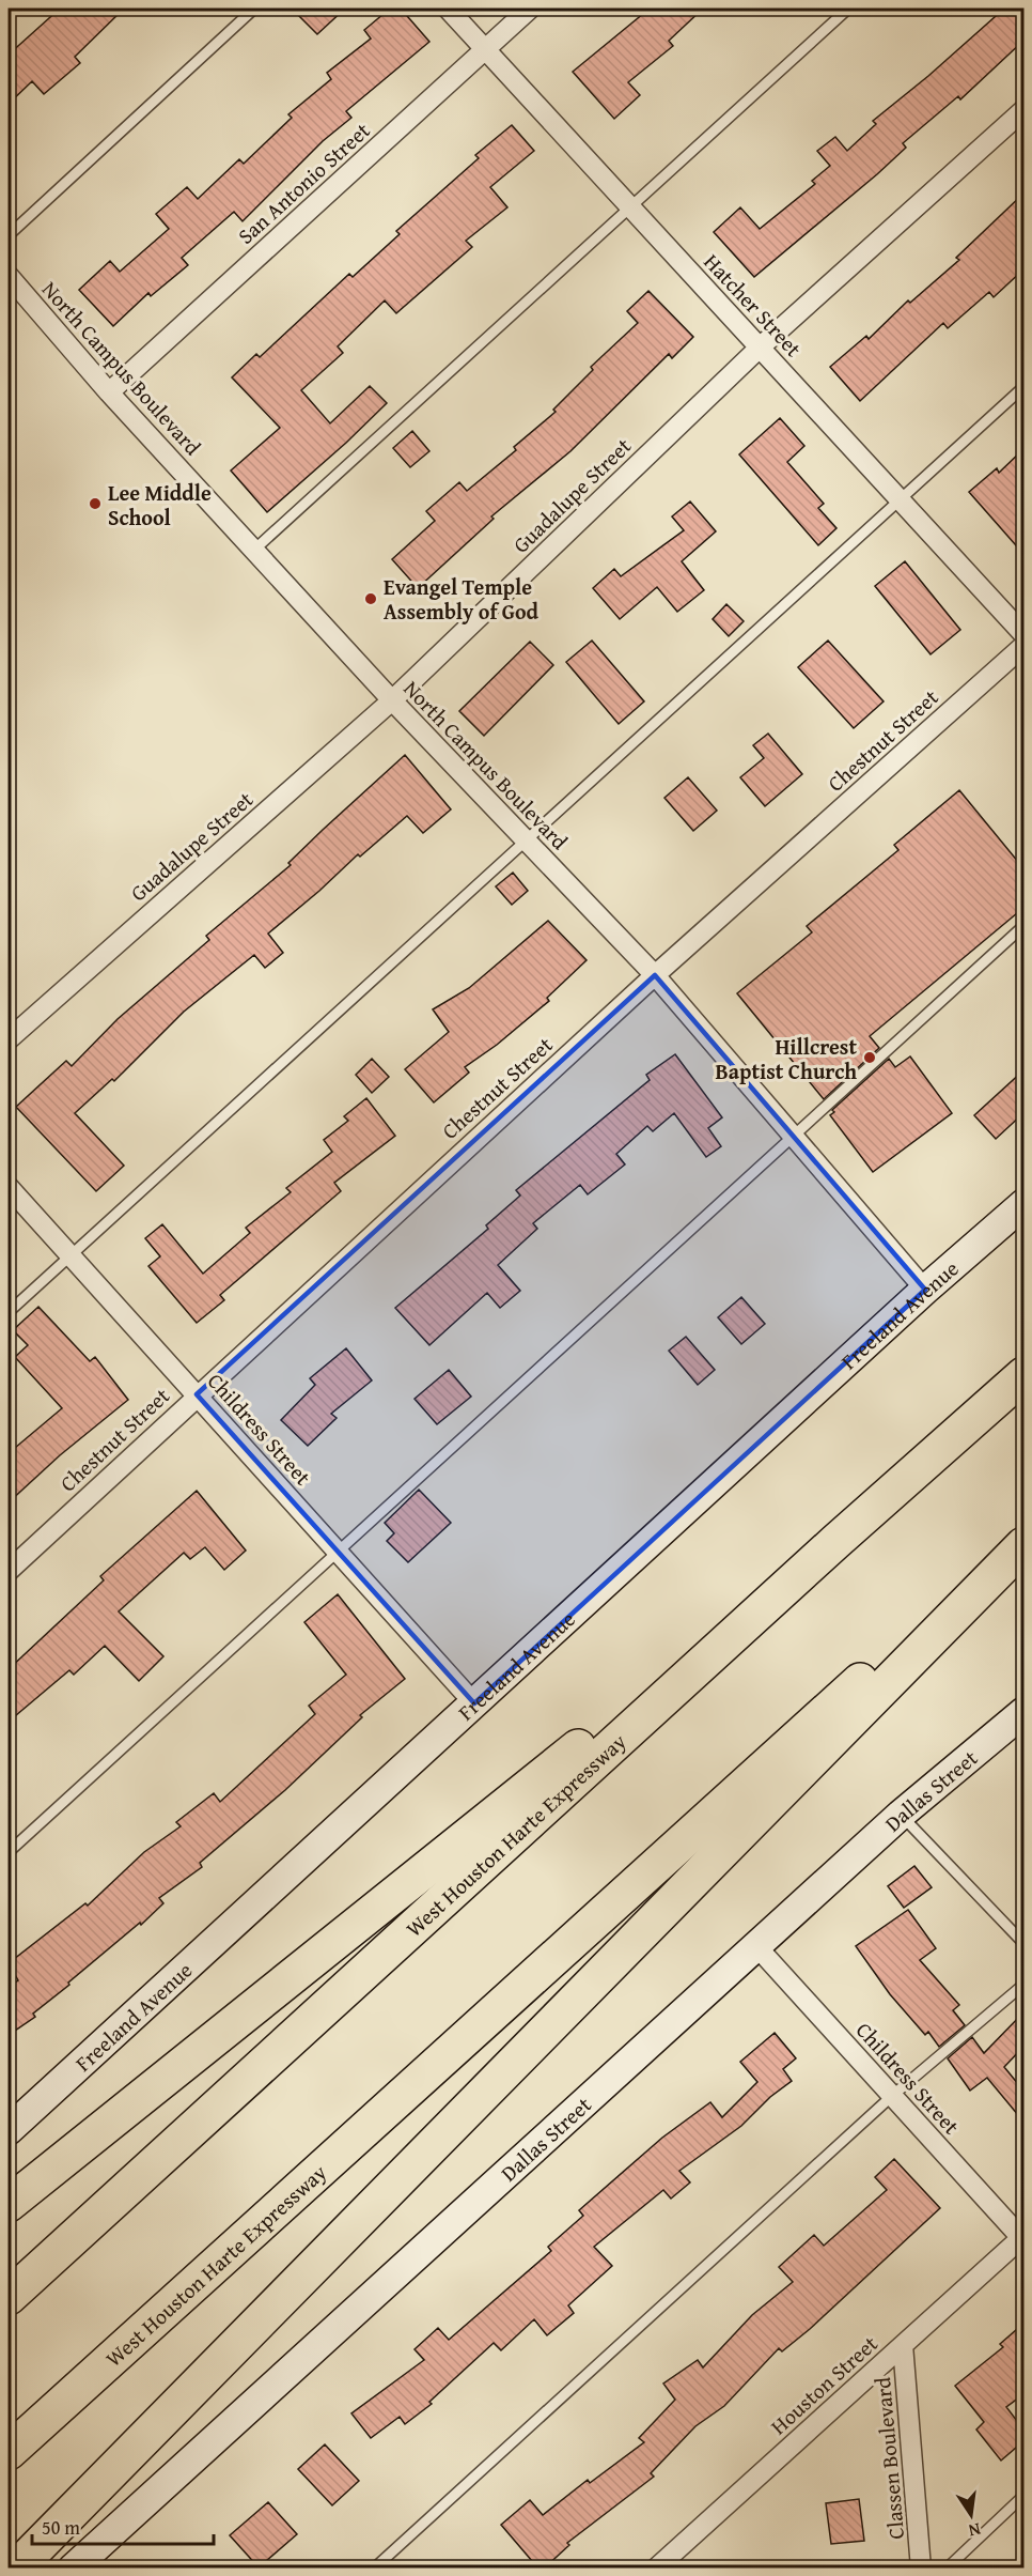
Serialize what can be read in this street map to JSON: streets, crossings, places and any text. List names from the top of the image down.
{
  "streets": {
    "highway": ["West Houston Harte Expressway"],
    "main road": ["Freeland Avenue", "Dallas Street"],
    "street": [
      "San Antonio Street",
      "Hatcher Street",
      "North Campus Boulevard",
      "Guadalupe Street",
      "Chestnut Street",
      "Childress Street",
      "Houston Street",
      "Classen Boulevard"
    ]
  },
  "crossings": [
    ["San Antonio Street", "Hatcher Street"],
    ["San Antonio Street", "North Campus Boulevard"],
    ["Hatcher Street", "Guadalupe Street"],
    ["North Campus Boulevard", "Guadalupe Street"],
    ["North Campus Boulevard", "Chestnut Street"],
    ["North Campus Boulevard", "Freeland Avenue"],
    ["Chestnut Street", "Childress Street"],
    ["Freeland Avenue", "Childress Street"],
    ["Childress Street", "Dallas Street"],
    ["Childress Street", "Houston Street"],
    ["Houston Street", "Classen Boulevard"]
  ],
  "places": ["Lee Middle School", "Evangel Temple Assembly of God", "Hillcrest Baptist Church"],
  "scale_bar": "50 m",
  "north": "bottom"
}
